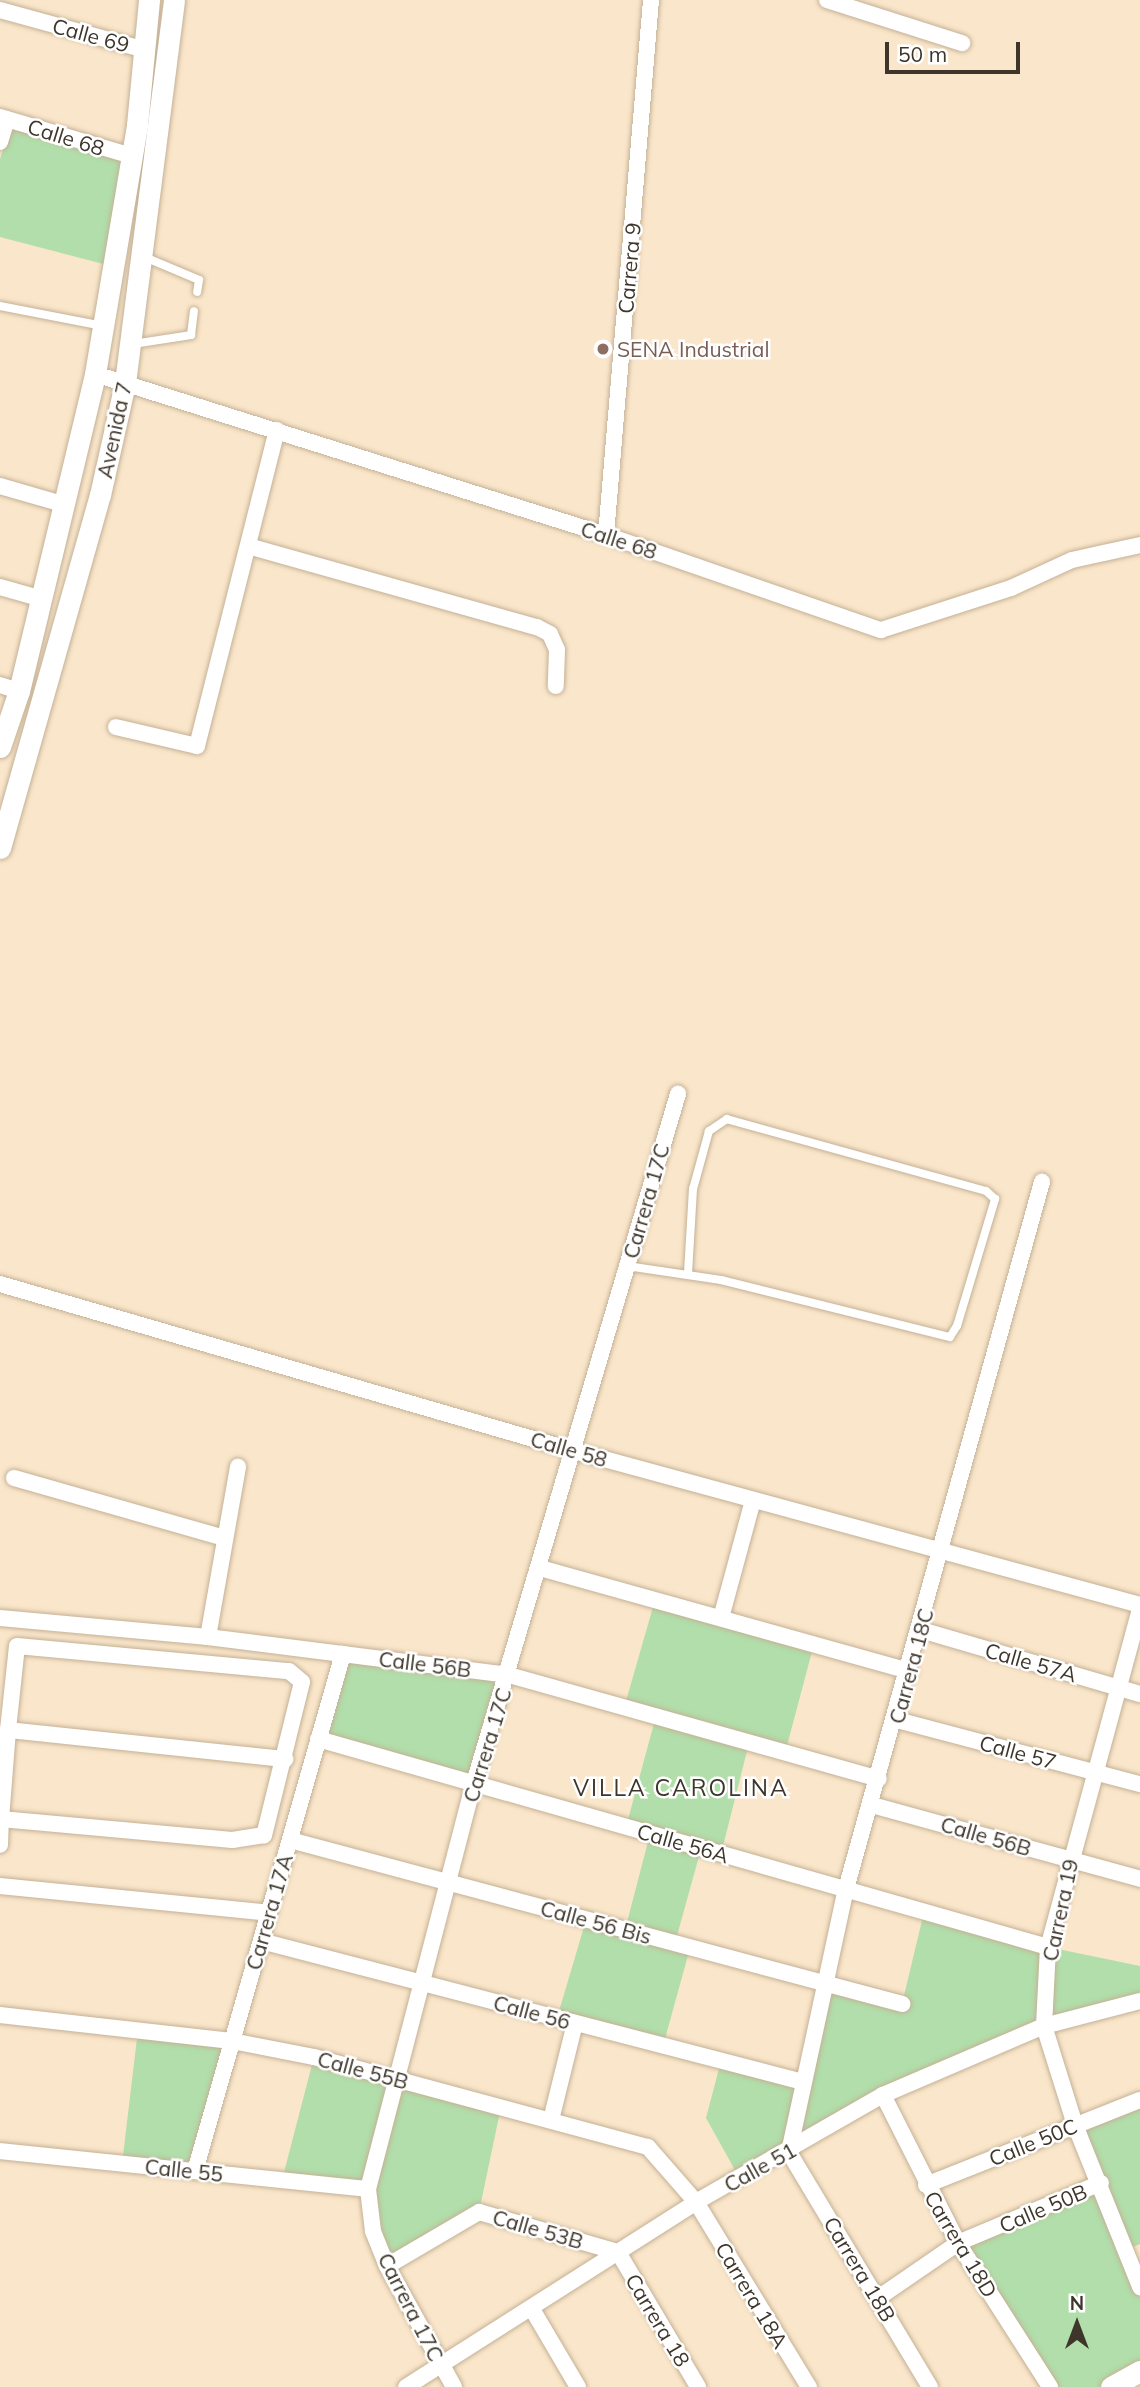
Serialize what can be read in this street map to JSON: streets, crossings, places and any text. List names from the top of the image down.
{
  "streets": {
    "main road": ["Avenida 7"],
    "street": [
      "Calle 69",
      "Calle 68",
      "Carrera 9",
      "Carrera 17C",
      "Calle 58",
      "Calle 57A",
      "Calle 56B",
      "Carrera 18C",
      "Calle 57",
      "Calle 56A",
      "Carrera 19",
      "Carrera 17A",
      "Calle 56 Bis",
      "Calle 56",
      "Calle 55B",
      "Calle 50C",
      "Calle 51",
      "Calle 55",
      "Calle 50B",
      "Calle 53B",
      "Carrera 18D",
      "Carrera 18B",
      "Carrera 18A",
      "Carrera 18"
    ]
  },
  "crossings": [
    ["Calle 69", "Avenida 7"],
    ["Calle 68", "Carrera 9"],
    ["Calle 68", "Avenida 7"],
    ["Carrera 17C", "Calle 58"],
    ["Carrera 17C", "Calle 56B"],
    ["Carrera 17C", "Calle 56A"],
    ["Carrera 17C", "Calle 56 Bis"],
    ["Carrera 17C", "Calle 56"],
    ["Carrera 17C", "Calle 55B"],
    ["Carrera 17C", "Calle 51"],
    ["Carrera 17C", "Calle 55"],
    ["Carrera 17C", "Calle 53B"],
    ["Calle 58", "Carrera 18C"],
    ["Calle 58", "Carrera 19"],
    ["Calle 57A", "Carrera 18C"],
    ["Calle 57A", "Carrera 19"],
    ["Calle 56B", "Carrera 18C"],
    ["Calle 56B", "Carrera 19"],
    ["Calle 56B", "Carrera 17A"],
    ["Carrera 18C", "Calle 57"],
    ["Carrera 18C", "Calle 56A"],
    ["Carrera 18C", "Calle 56 Bis"],
    ["Carrera 18C", "Calle 56"],
    ["Carrera 18C", "Calle 51"],
    ["Carrera 18C", "Carrera 18B"],
    ["Calle 57", "Carrera 19"],
    ["Calle 56A", "Carrera 19"],
    ["Calle 56A", "Carrera 17A"],
    ["Carrera 19", "Calle 50C"],
    ["Carrera 19", "Calle 51"],
    ["Carrera 19", "Calle 50B"],
    ["Carrera 17A", "Calle 56 Bis"],
    ["Carrera 17A", "Calle 56"],
    ["Carrera 17A", "Calle 55B"],
    ["Carrera 17A", "Calle 55"],
    ["Calle 55B", "Calle 51"],
    ["Calle 55B", "Carrera 18A"],
    ["Calle 50C", "Carrera 18D"],
    ["Calle 51", "Calle 53B"],
    ["Calle 51", "Carrera 18D"],
    ["Calle 51", "Carrera 18B"],
    ["Calle 51", "Carrera 18A"],
    ["Calle 51", "Carrera 18"],
    ["Calle 50B", "Carrera 18D"],
    ["Calle 50B", "Carrera 18B"],
    ["Calle 53B", "Carrera 18"]
  ],
  "districts": ["VILLA CAROLINA"],
  "places": ["SENA Industrial"],
  "scale_bar": "50 m",
  "north": "top"
}
